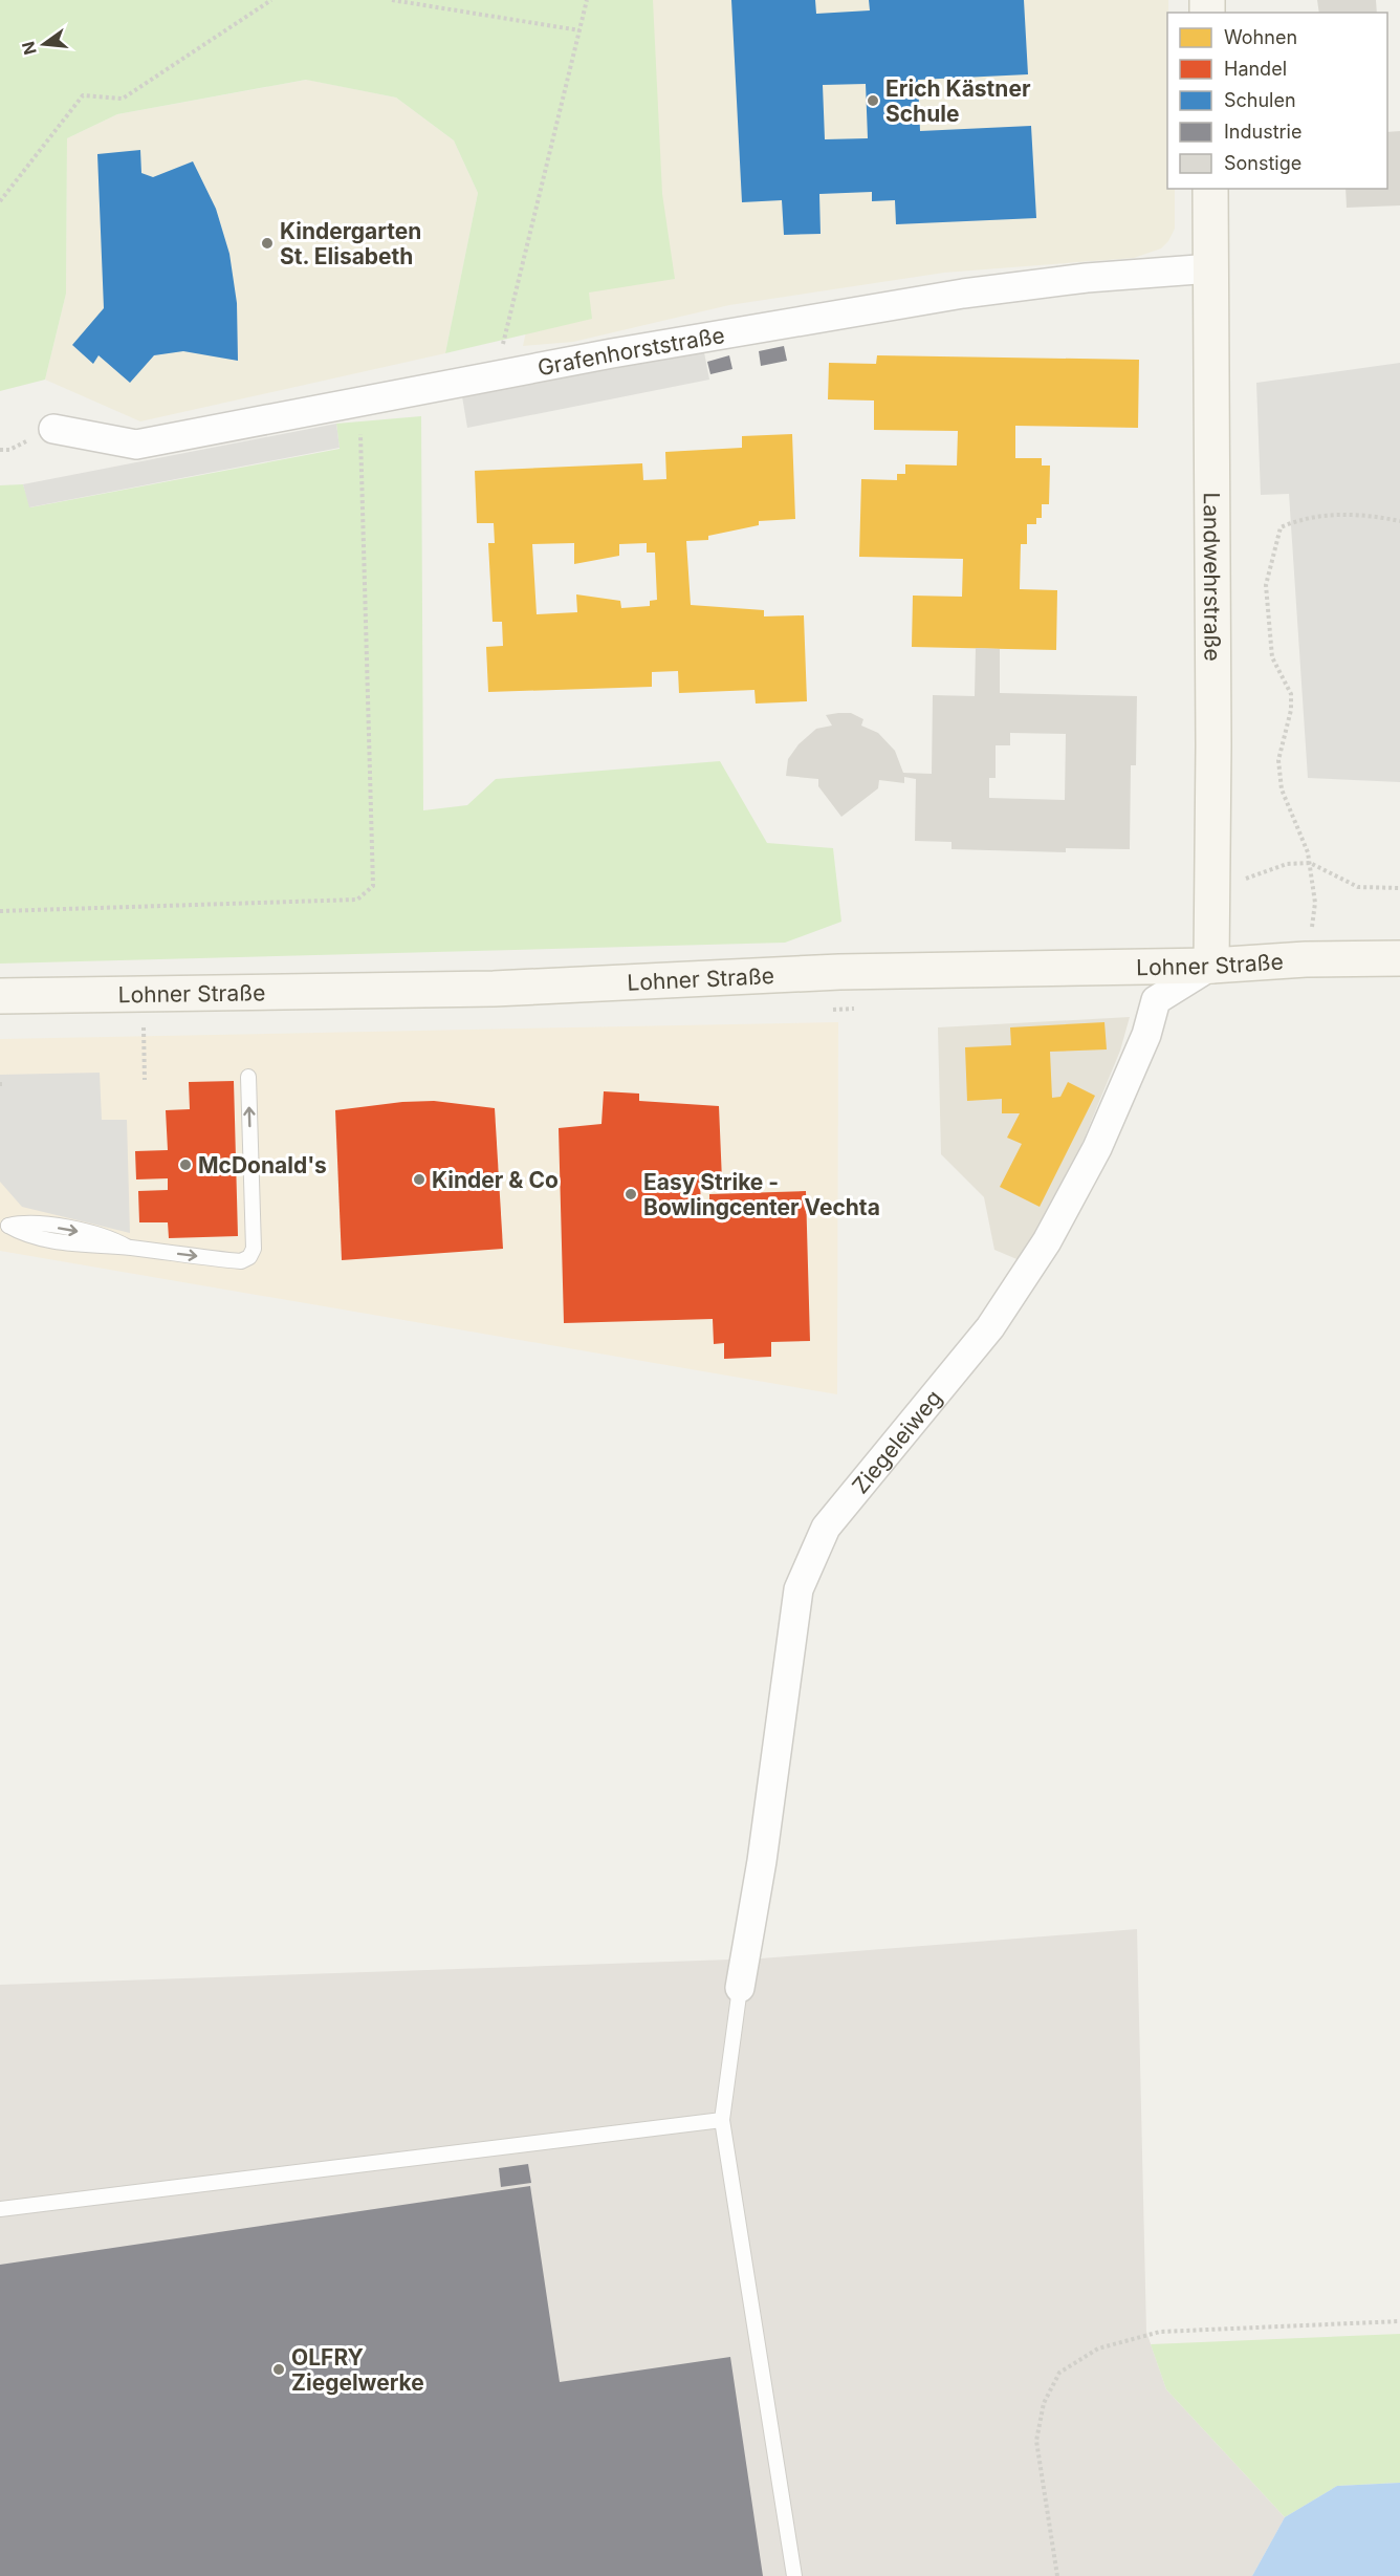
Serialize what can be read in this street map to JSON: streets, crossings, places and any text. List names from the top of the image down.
{
  "streets": {
    "main road": ["Landwehrstraße", "Lohner Straße"],
    "street": ["Grafenhorststraße", "Ziegeleiweg"]
  },
  "crossings": [
    ["Grafenhorststraße", "Landwehrstraße"],
    ["Landwehrstraße", "Lohner Straße"],
    ["Landwehrstraße", "Ziegeleiweg"],
    ["Lohner Straße", "Ziegeleiweg"]
  ],
  "places": [
    "Erich Kästner Schule",
    "Kindergarten St. Elisabeth",
    "McDonald's",
    "Kinder & Co",
    "Easy Strike - Bowlingcenter Vechta",
    "OLFRY Ziegelwerke"
  ],
  "legend": [
    "Wohnen",
    "Handel",
    "Schulen",
    "Industrie",
    "Sonstige"
  ],
  "north": "left"
}
